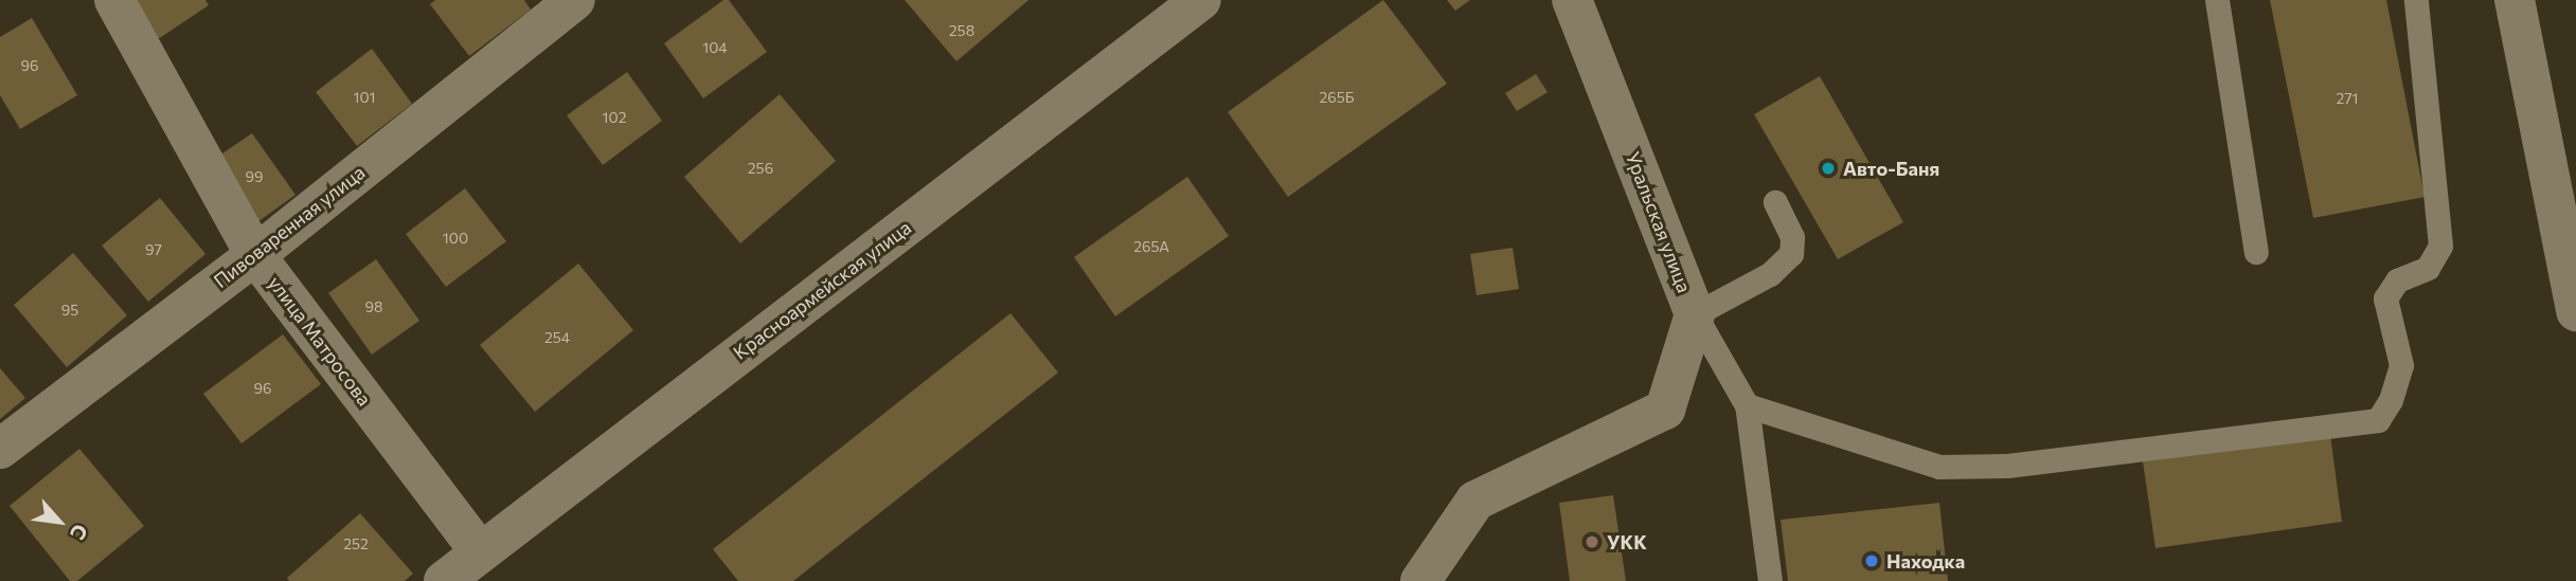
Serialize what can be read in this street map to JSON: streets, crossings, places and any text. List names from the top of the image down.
{
  "streets": {
    "street": [
      "Уральская улица",
      "Пивоваренная улица",
      "Красноармейская улица",
      "улица Матросова"
    ]
  },
  "crossings": [
    ["Пивоваренная улица", "улица Матросова"],
    ["Красноармейская улица", "улица Матросова"]
  ],
  "places": ["Авто-Баня", "УКК", "Находка"],
  "house_numbers": [
    "258",
    "104",
    "96",
    "101",
    "265Б",
    "271",
    "102",
    "256",
    "99",
    "100",
    "265А",
    "97",
    "98",
    "95",
    "254",
    "96",
    "252"
  ],
  "north": "bottom right"
}
